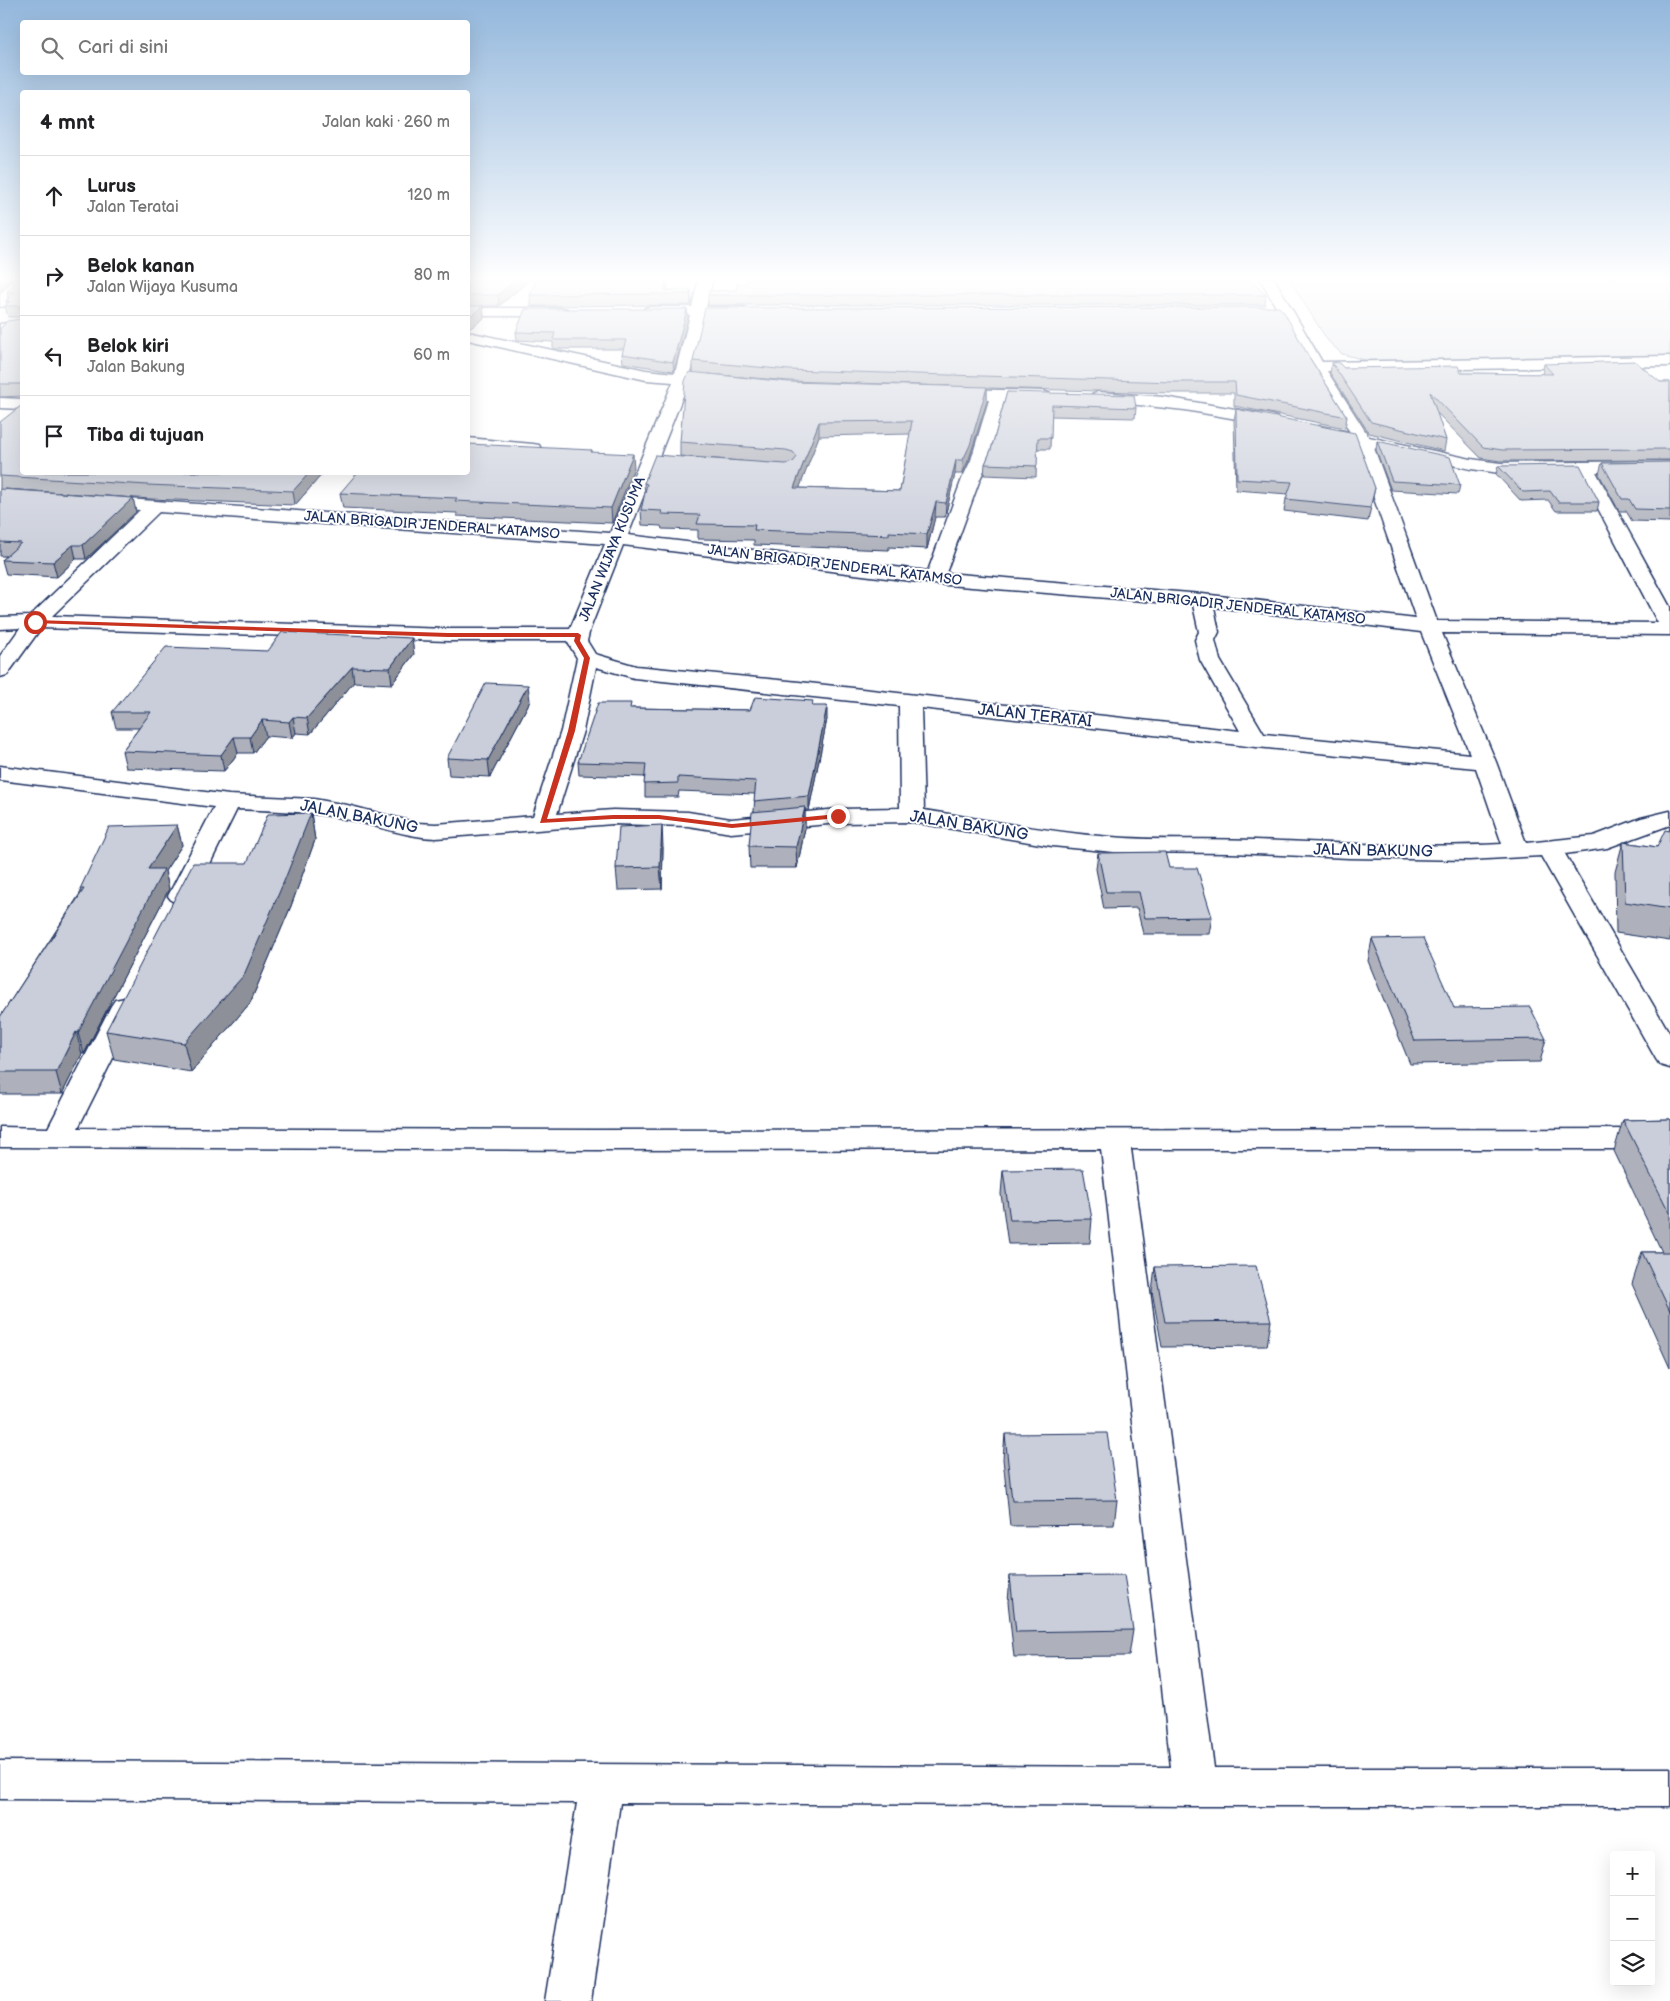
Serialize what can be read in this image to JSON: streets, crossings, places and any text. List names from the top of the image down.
{
  "streets": {
    "street": [
      "JALAN BRIGADIR JENDERAL KATAMSO",
      "JALAN WIJAYA KUSUMA",
      "JALAN TERATAI",
      "JALAN BAKUNG"
    ]
  },
  "crossings": [
    ["JALAN BRIGADIR JENDERAL KATAMSO", "JALAN WIJAYA KUSUMA"],
    ["JALAN WIJAYA KUSUMA", "JALAN TERATAI"]
  ],
  "page": {
    "search": "Cari di sini",
    "heading": ["4 mnt", "Jalan kaki · 260 m"],
    "list": [
      ["Lurus", "Jalan Teratai", "120 m"],
      ["Belok kanan", "Jalan Wijaya Kusuma", "80 m"],
      ["Belok kiri", "Jalan Bakung", "60 m"],
      "Tiba di tujuan"
    ],
    "map_buttons": ["+", "−"]
  }
}
